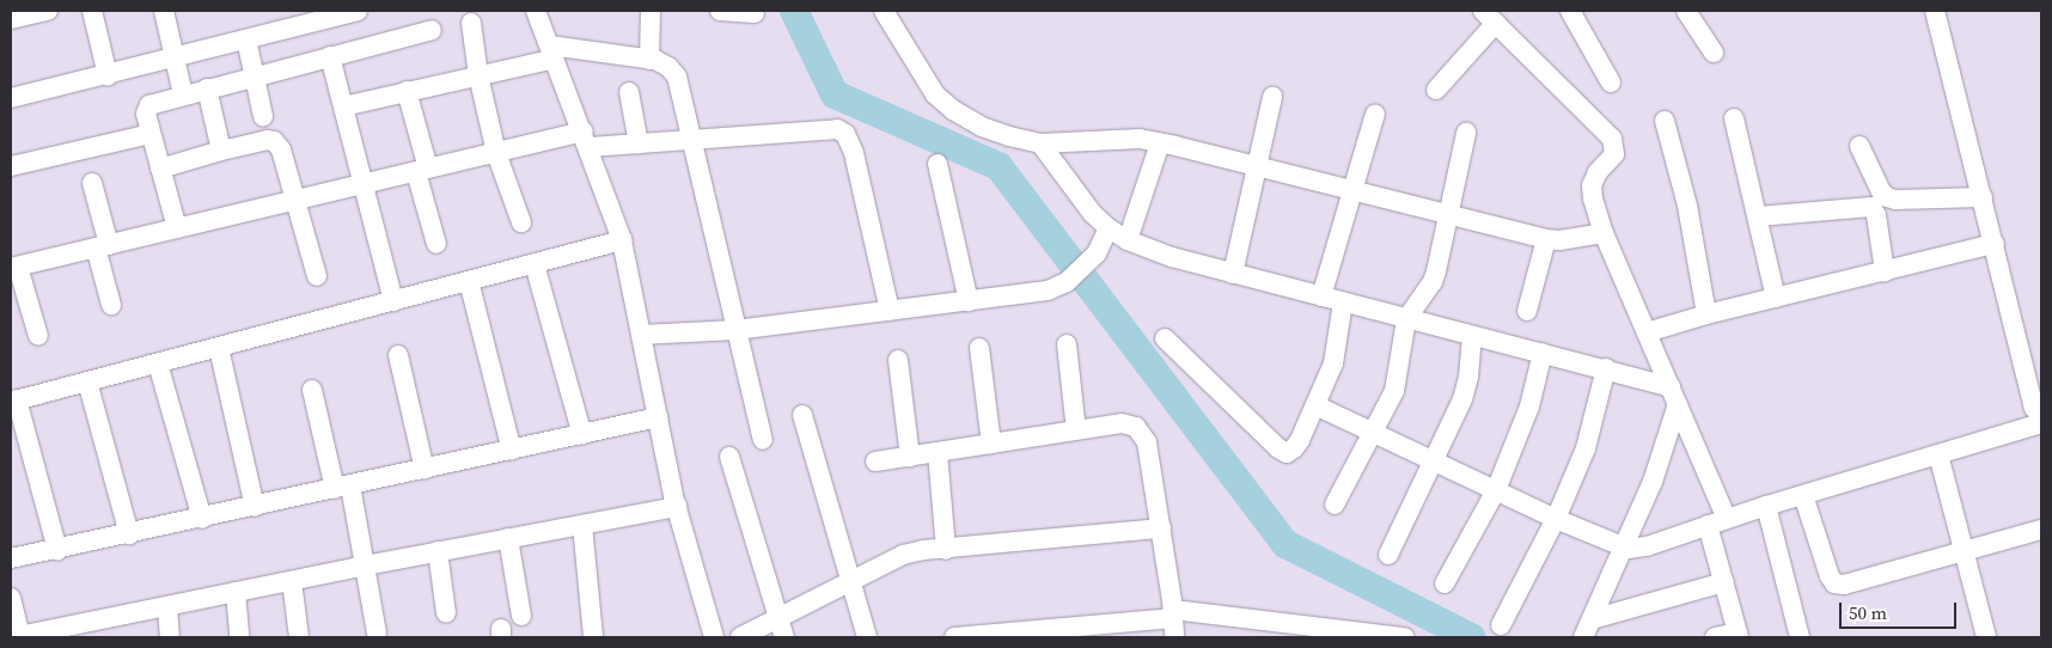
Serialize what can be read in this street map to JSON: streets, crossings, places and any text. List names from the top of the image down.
{
  "scale_bar": "50 m"
}
